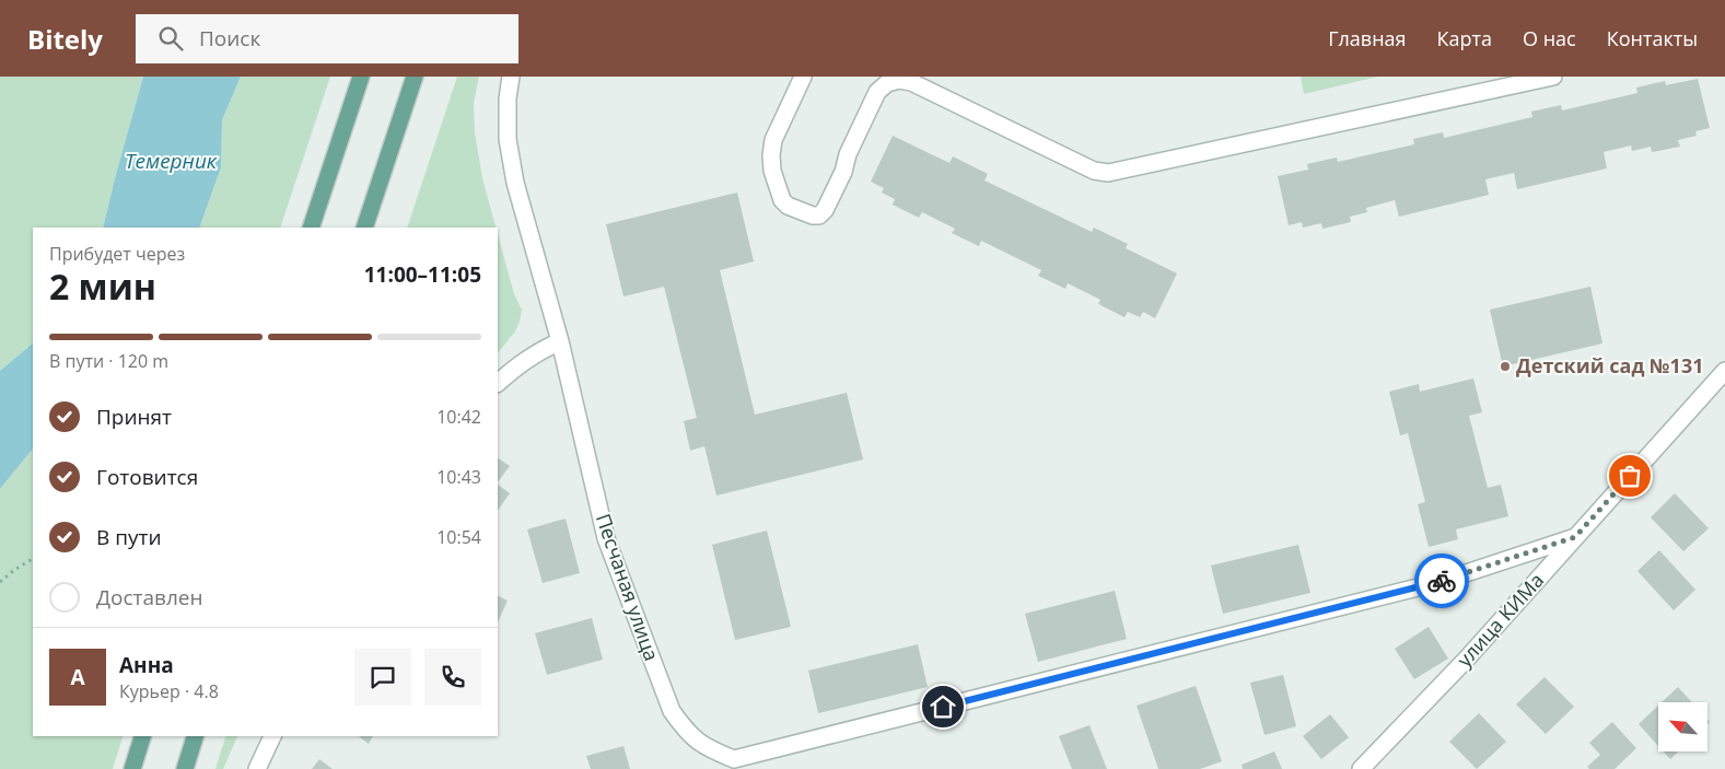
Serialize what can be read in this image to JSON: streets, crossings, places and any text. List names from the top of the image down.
{
  "streets": {
    "street": ["Песчаная улица", "улица КИМа"]
  },
  "water": ["Темерник"],
  "places": ["Детский сад №131"],
  "north": "top left",
  "page": {
    "header": "Bitely",
    "search": "Поиск",
    "nav": [
      "Главная",
      "Карта",
      "О нас",
      "Контакты"
    ],
    "heading": ["2 мин", "Прибудет через", "11:00–11:05"],
    "panel": ["Анна", "Курьер · 4.8"],
    "bar": "В пути · 120 m",
    "list": [
      ["Принят", "10:42"],
      ["Готовится", "10:43"],
      ["В пути", "10:54"],
      "Доставлен"
    ],
    "round": "А"
  }
}
